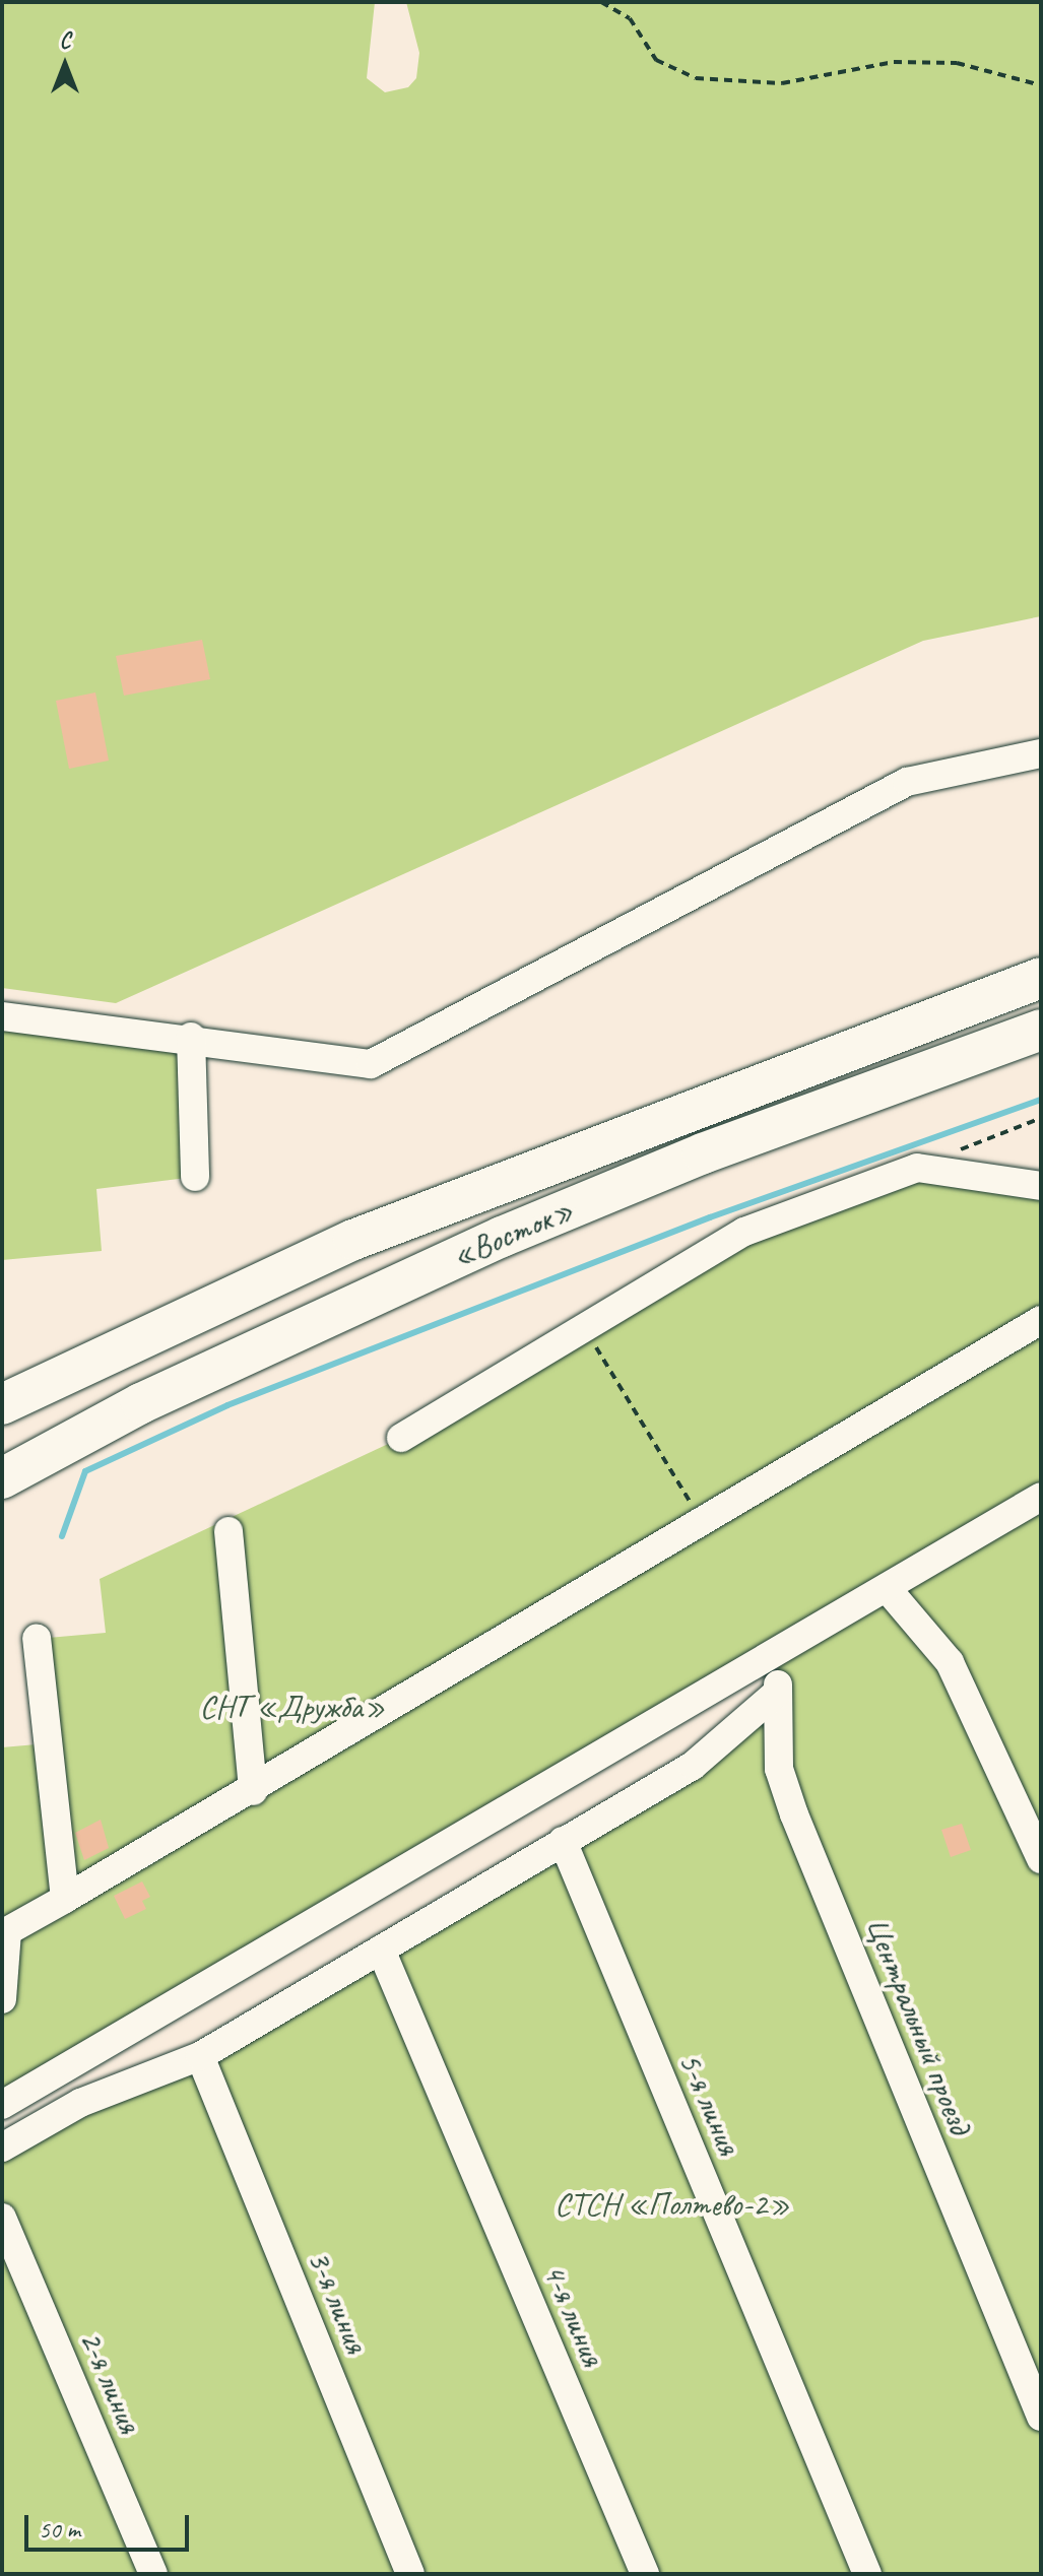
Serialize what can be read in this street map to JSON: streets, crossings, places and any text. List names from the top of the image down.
{
  "streets": {
    "highway": ["«Восток»"],
    "street": [
      "Центральный проезд",
      "5-я линия",
      "3-я линия",
      "4-я линия",
      "2-я линия"
    ]
  },
  "parks": ["СНТ «Дружба»", "СТСН «Полтево-2»"],
  "scale_bar": "50 m",
  "north": "top"
}
